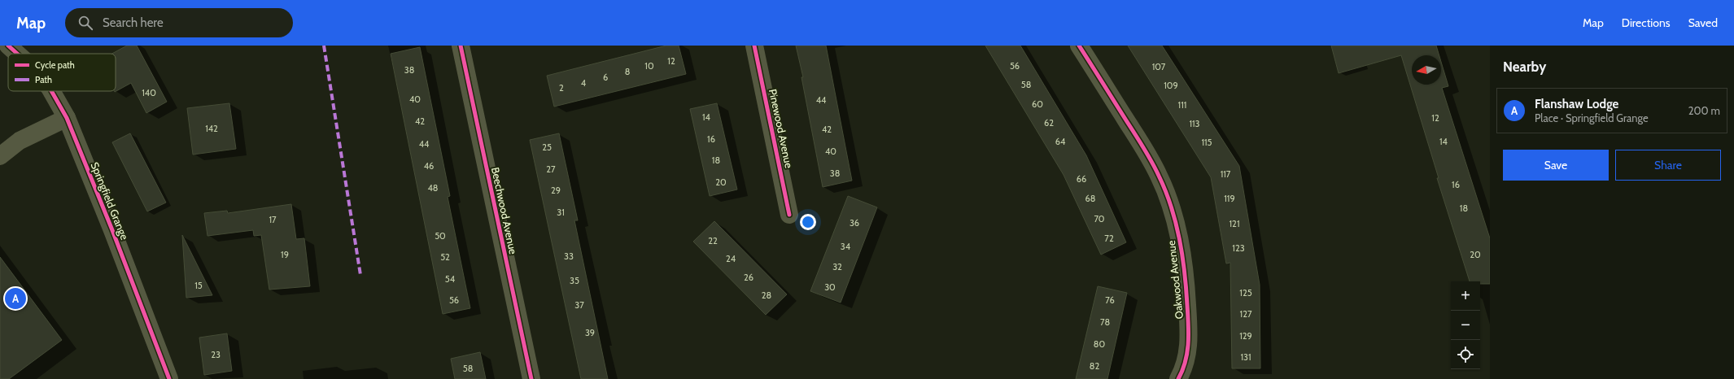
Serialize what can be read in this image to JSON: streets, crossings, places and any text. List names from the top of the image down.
{
  "streets": {
    "street": [
      "Pinewood Avenue",
      "Springfield Grange",
      "Beechwood Avenue",
      "Oakwood Avenue"
    ]
  },
  "house_numbers": [
    "12",
    "10",
    "56",
    "107",
    "38",
    "8",
    "6",
    "4",
    "58",
    "109",
    "2",
    "140",
    "40",
    "44",
    "60",
    "111",
    "14",
    "12",
    "42",
    "62",
    "113",
    "142",
    "42",
    "16",
    "64",
    "14",
    "115",
    "44",
    "25",
    "40",
    "18",
    "46",
    "27",
    "38",
    "117",
    "66",
    "20",
    "16",
    "48",
    "29",
    "68",
    "119",
    "18",
    "31",
    "70",
    "17",
    "36",
    "121",
    "50",
    "72",
    "22",
    "34",
    "123",
    "19",
    "20",
    "33",
    "52",
    "24",
    "32",
    "26",
    "54",
    "35",
    "15",
    "30",
    "125",
    "28",
    "56",
    "76",
    "37",
    "127",
    "78",
    "39",
    "129",
    "80",
    "23",
    "131",
    "82",
    "58"
  ],
  "legend": ["Cycle path", "Path"],
  "north": "left",
  "page": {
    "header": "Map",
    "search": "Search here",
    "nav": ["Map", "Directions", "Saved"],
    "heading": "Nearby",
    "list": [
      {
        "mark": "A",
        "name": "Flanshaw Lodge",
        "note": "Place · Springfield Grange",
        "value": "200 m"
      }
    ],
    "buttons": ["Save", "Share"],
    "map_buttons": ["+", "−"],
    "pins": "A"
  }
}
